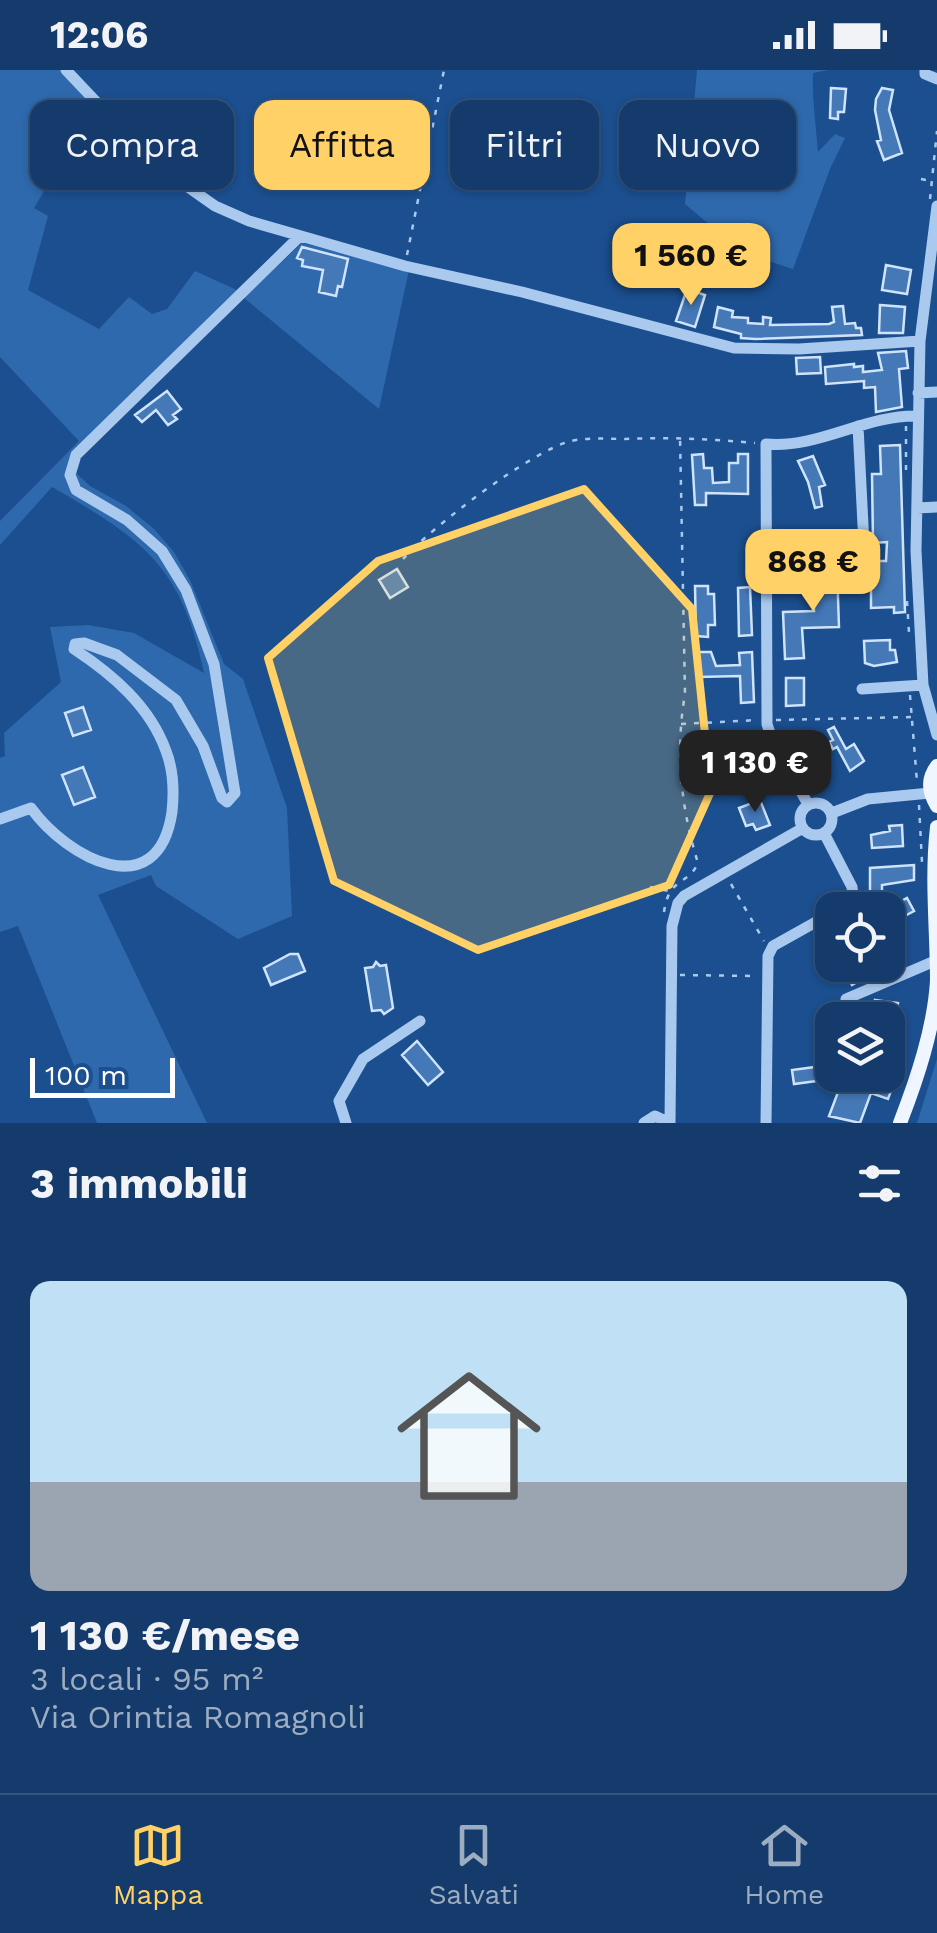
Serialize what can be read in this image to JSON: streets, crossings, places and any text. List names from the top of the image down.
{
  "scale_bar": "100 m",
  "page": {
    "status": "12:06",
    "chip": [
      "Compra",
      "Affitta",
      "Filtri",
      "Nuovo"
    ],
    "price": ["1 560 €", "868 €", "1 130 €"],
    "scale": "100 m",
    "heading": "3 immobili",
    "list": [
      {
        "name": "1 130 €/mese",
        "note": "3 locali · 95 m² · Via Orintia Romagnoli"
      }
    ],
    "tabs": ["Mappa", "Salvati", "Home"]
  }
}
